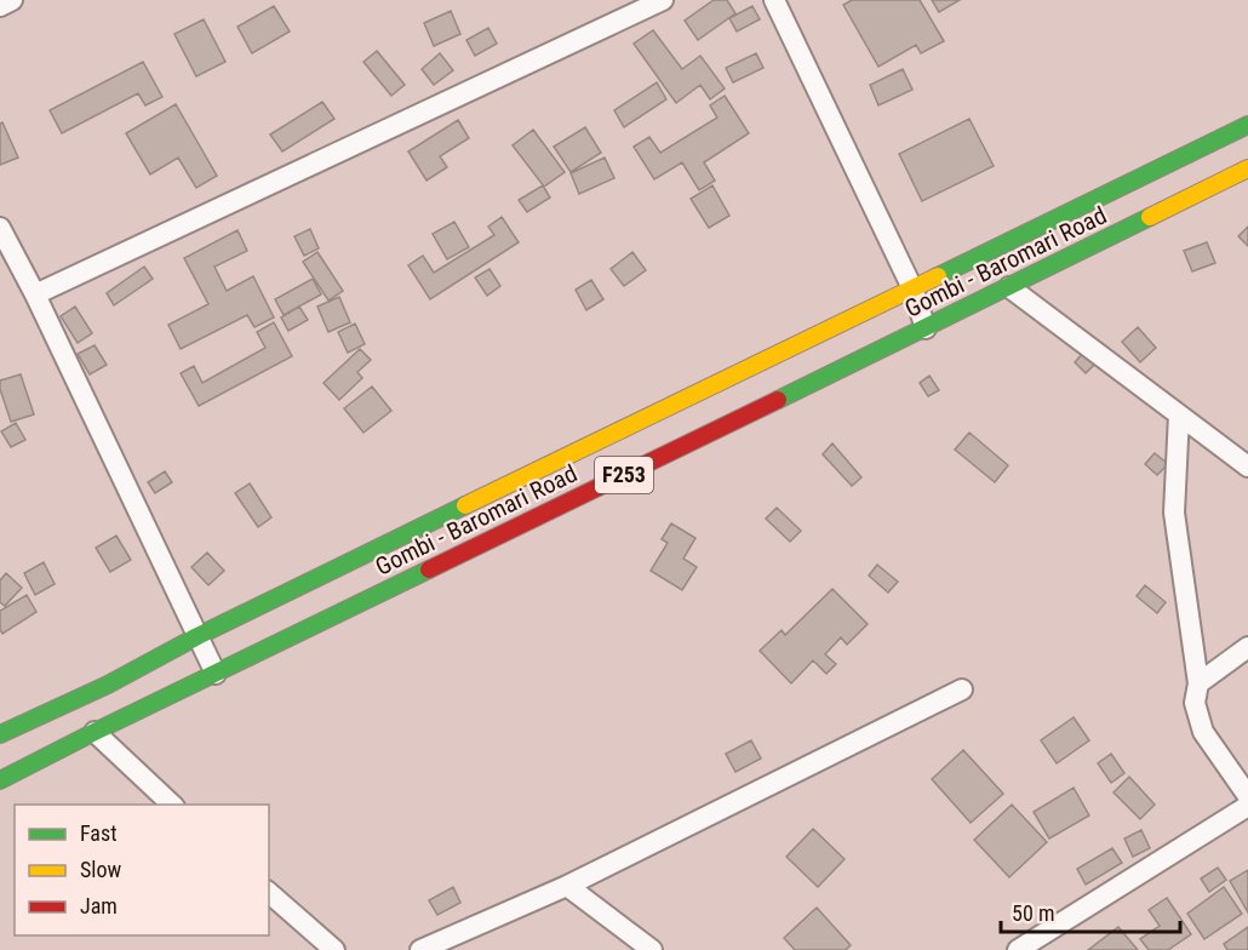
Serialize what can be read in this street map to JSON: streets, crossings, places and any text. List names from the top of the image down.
{
  "streets": {
    "main road": ["Gombi - Baromari Road", "F253"]
  },
  "legend": ["Fast", "Slow", "Jam"],
  "scale_bar": "50 m"
}
